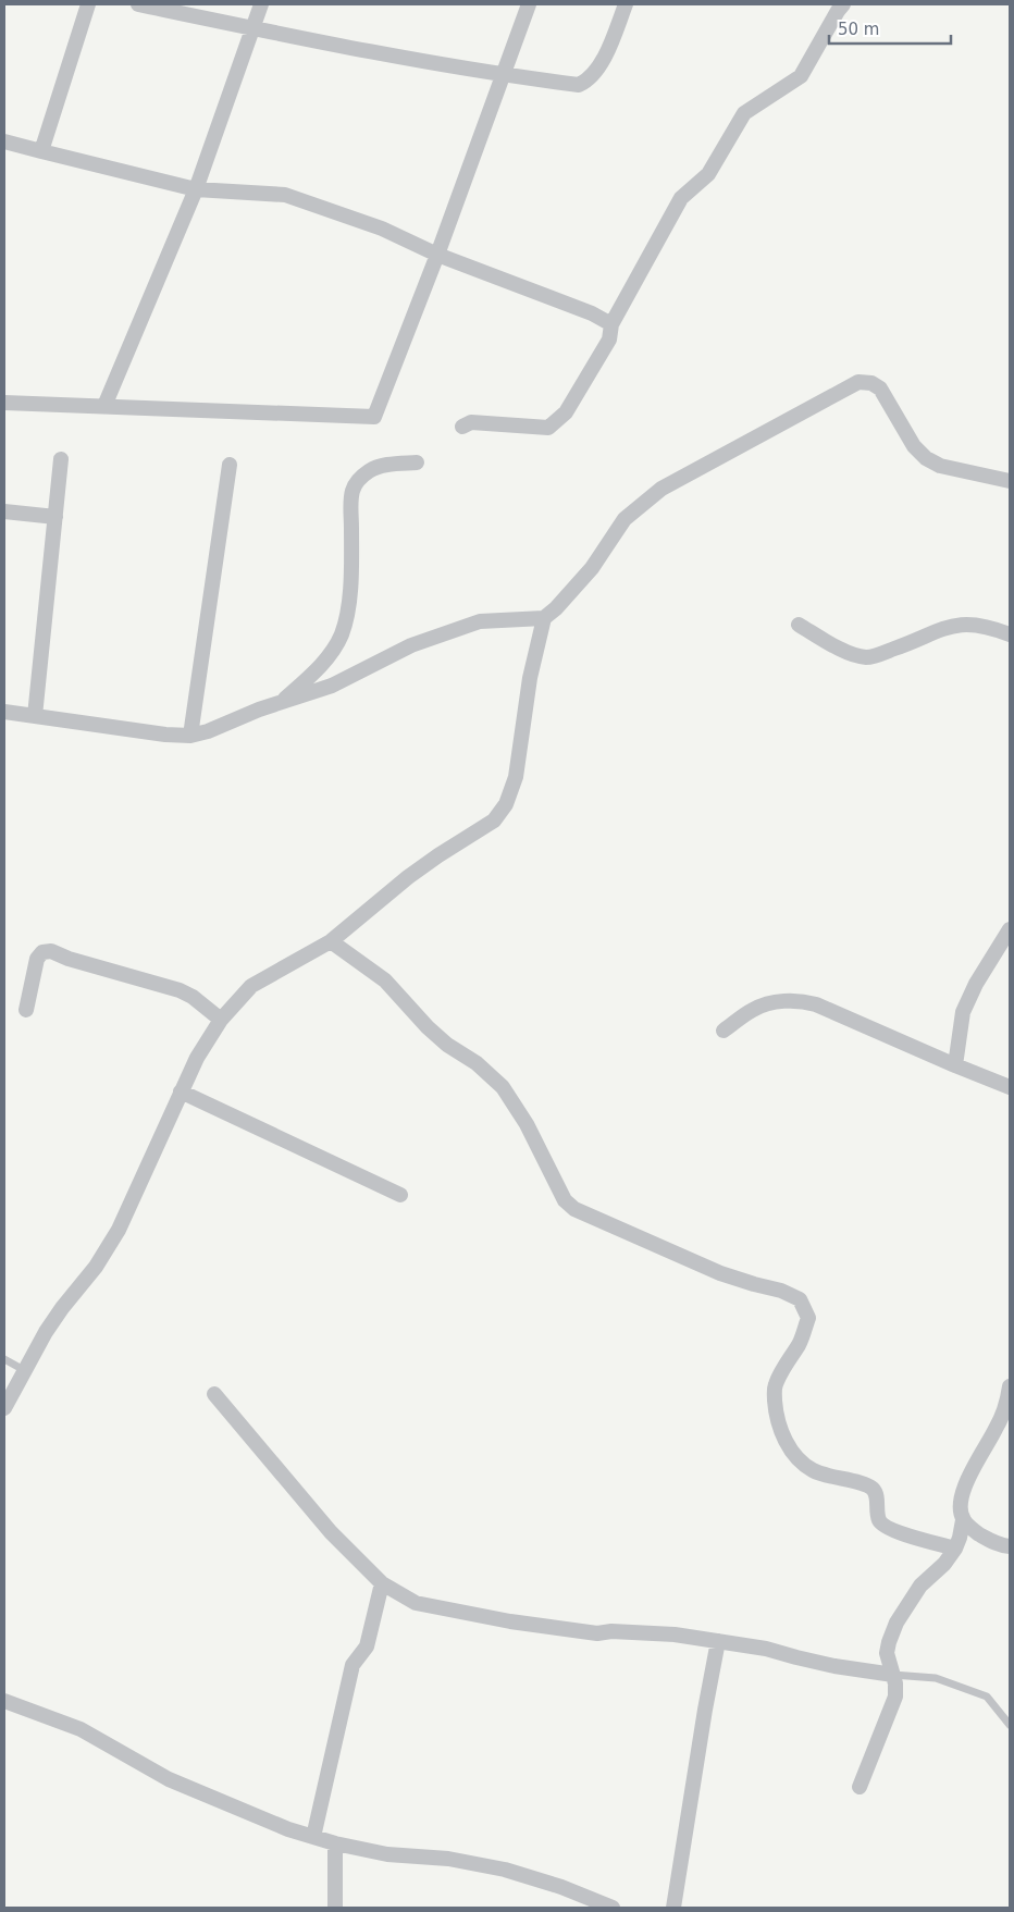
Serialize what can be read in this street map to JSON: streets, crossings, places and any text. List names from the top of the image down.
{
  "scale_bar": "50 m"
}
